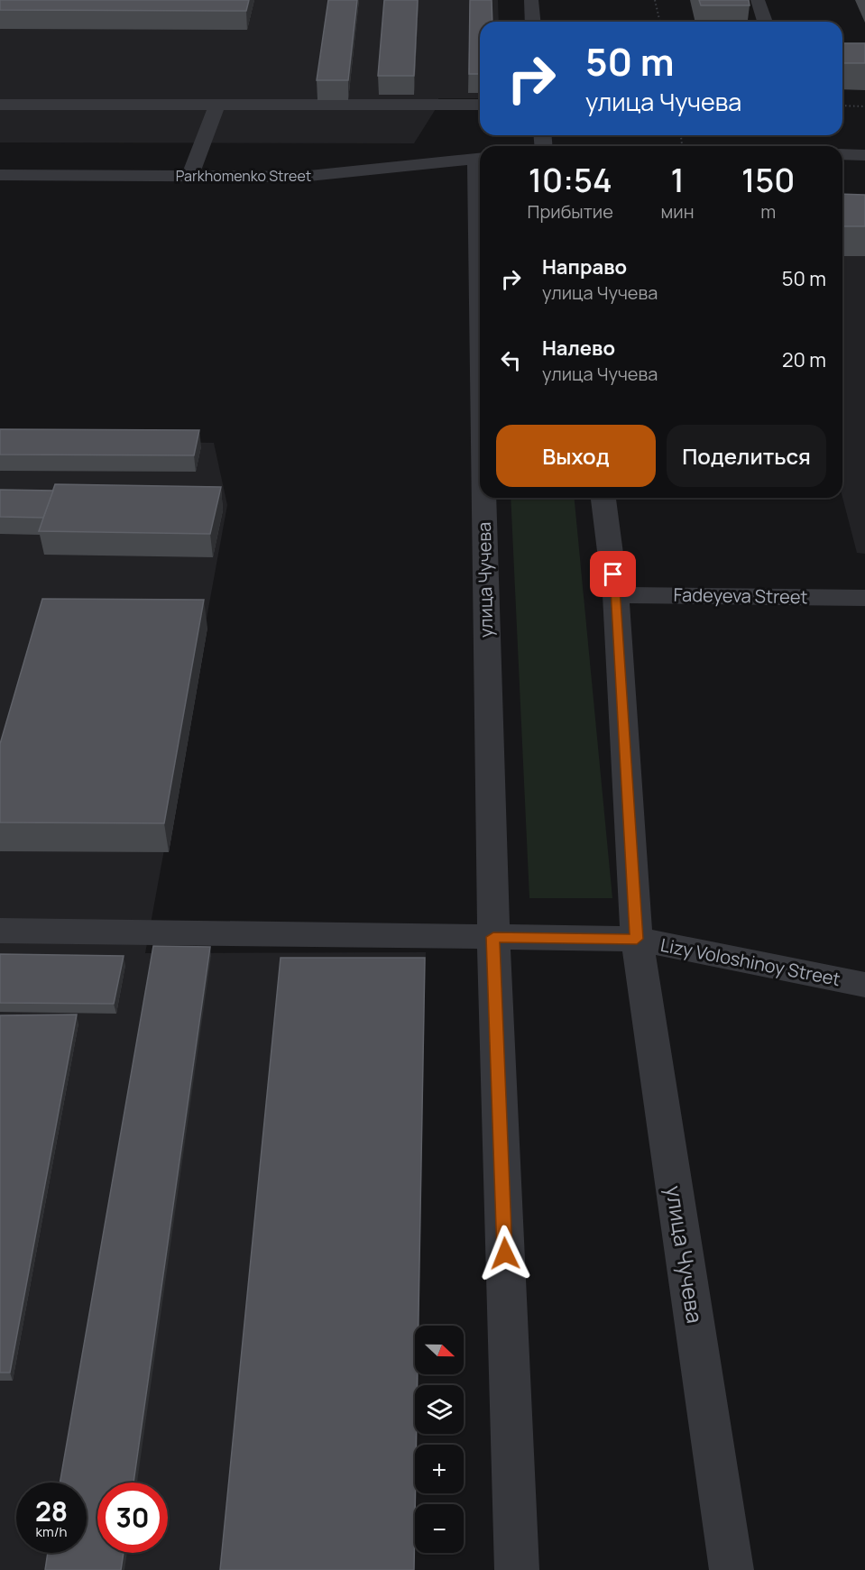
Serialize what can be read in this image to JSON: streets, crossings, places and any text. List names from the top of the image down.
{
  "streets": {
    "street": [
      "Parkhomenko Street",
      "улица Чучева",
      "Fadeyeva Street",
      "Lizy Voloshinoy Street"
    ]
  },
  "crossings": [
    ["улица Чучева", "Fadeyeva Street"],
    ["улица Чучева", "Lizy Voloshinoy Street"]
  ],
  "north": "right",
  "page": {
    "turn": ["50 m", "улица Чучева"],
    "eta": [
      "10:54",
      "Прибытие",
      "1",
      "мин",
      "150",
      "m"
    ],
    "list": [
      {
        "name": "Направо",
        "note": "улица Чучева",
        "value": "50 m"
      },
      {
        "name": "Налево",
        "note": "улица Чучева",
        "value": "20 m"
      }
    ],
    "buttons": ["Выход", "Поделиться"],
    "map_buttons": ["+", "−"],
    "speed": "28 km/h",
    "limit": "30"
  }
}
